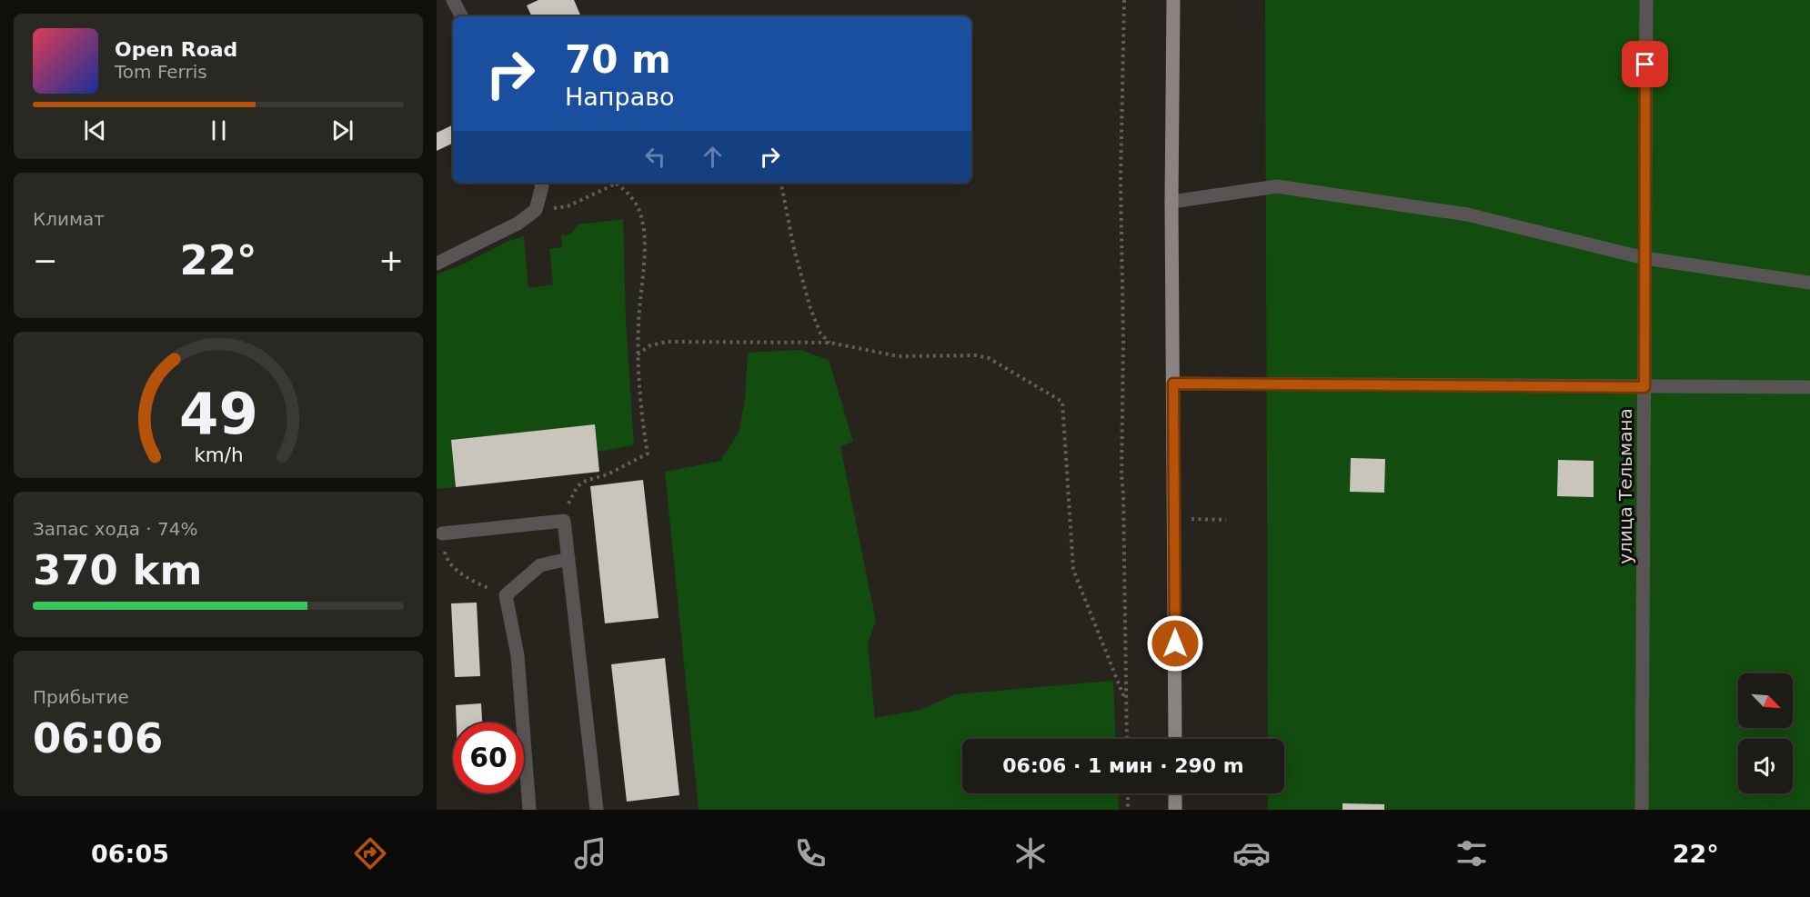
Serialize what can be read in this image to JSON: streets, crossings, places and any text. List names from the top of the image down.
{
  "streets": {
    "street": ["улица Тельмана"]
  },
  "north": "bottom right",
  "page": {
    "turn": ["70 m", "Направо"],
    "song": ["Open Road", "Tom Ferris"],
    "tile": [
      "Климат",
      ["Запас хода · 74%", "370 km"],
      ["Прибытие", "06:06"]
    ],
    "heat": ["−", "22°", "+"],
    "limit": "60",
    "trip": "06:06 · 1 мин · 290 m",
    "tabs": ["06:05", "22°"],
    "gauge": ["49", "km/h"]
  }
}
